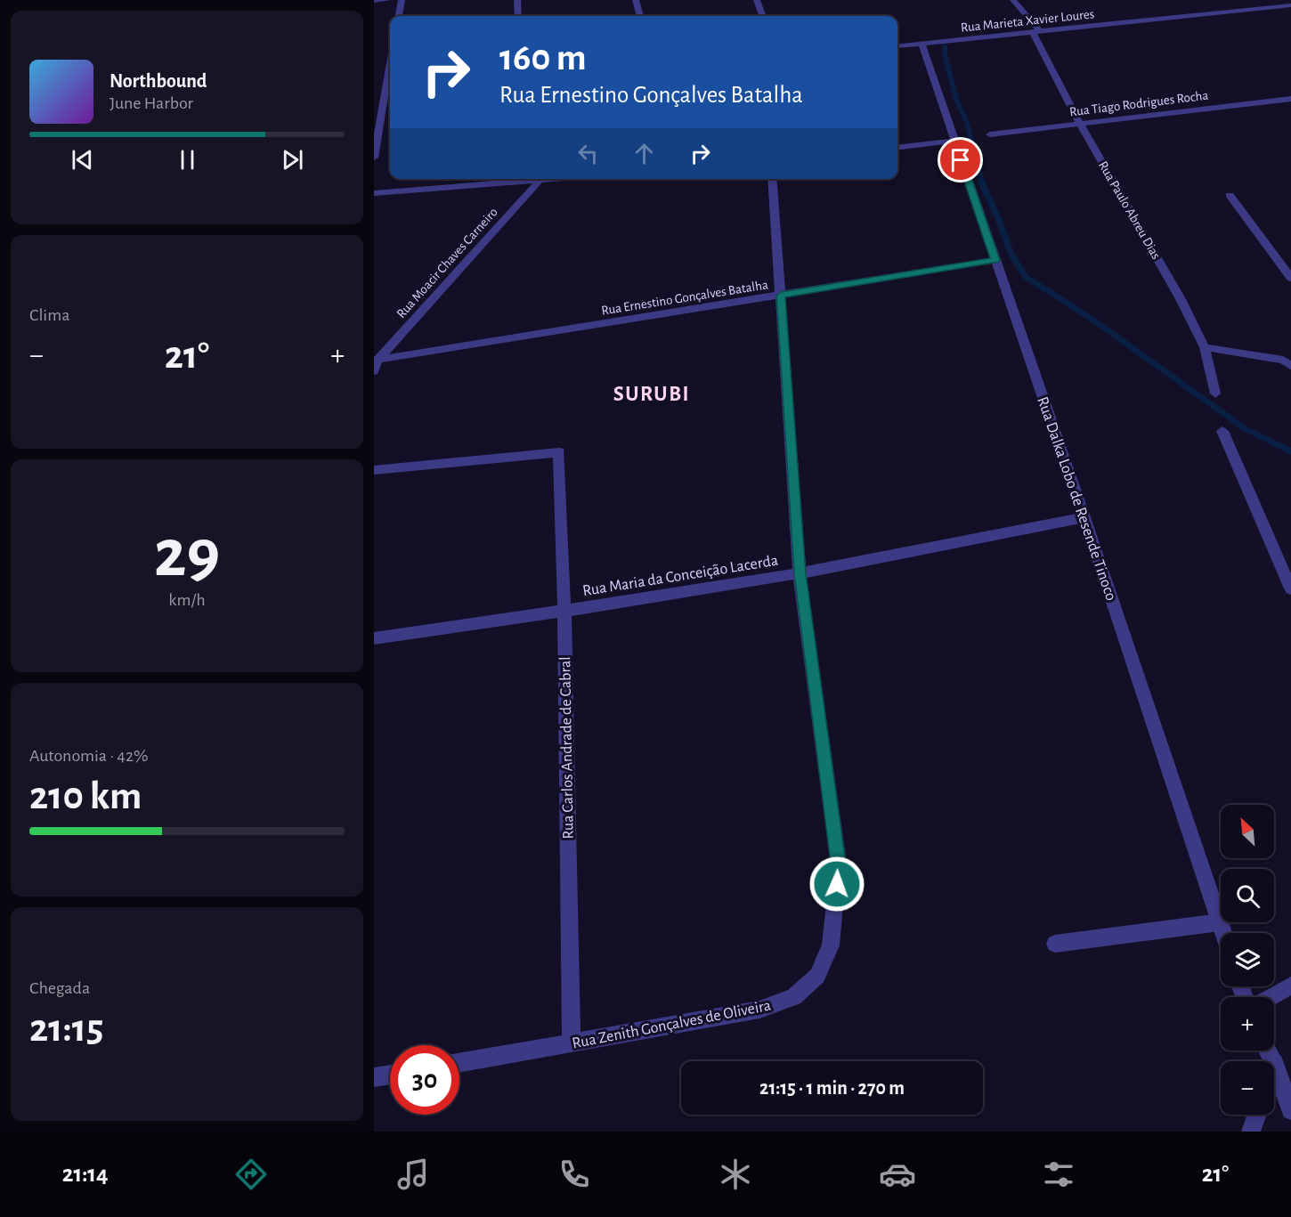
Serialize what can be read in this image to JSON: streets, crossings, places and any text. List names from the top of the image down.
{
  "streets": {
    "street": [
      "Rua Marieta Xavier Loures",
      "Rua Tiago Rodrigues Rocha",
      "Rua Paulo Abreu Dias",
      "Rua Moacir Chaves Carneiro",
      "Rua Ernestino Gonçalves Batalha",
      "Rua Dalka Lobo de Resende Tinoco",
      "Rua Maria da Conceição Lacerda",
      "Rua Carlos Andrade de Cabral",
      "Rua Zenith Gonçalves de Oliveira"
    ]
  },
  "crossings": [
    ["Rua Marieta Xavier Loures", "Rua Paulo Abreu Dias"],
    ["Rua Marieta Xavier Loures", "Rua Dalka Lobo de Resende Tinoco"],
    ["Rua Tiago Rodrigues Rocha", "Rua Paulo Abreu Dias"],
    ["Rua Moacir Chaves Carneiro", "Rua Ernestino Gonçalves Batalha"],
    ["Rua Ernestino Gonçalves Batalha", "Rua Dalka Lobo de Resende Tinoco"],
    ["Rua Ernestino Gonçalves Batalha", "Rua Zenith Gonçalves de Oliveira"],
    ["Rua Dalka Lobo de Resende Tinoco", "Rua Maria da Conceição Lacerda"],
    ["Rua Maria da Conceição Lacerda", "Rua Carlos Andrade de Cabral"],
    ["Rua Maria da Conceição Lacerda", "Rua Zenith Gonçalves de Oliveira"],
    ["Rua Carlos Andrade de Cabral", "Rua Zenith Gonçalves de Oliveira"]
  ],
  "districts": ["SURUBI"],
  "north": "top left",
  "page": {
    "turn": ["160 m", "Rua Ernestino Gonçalves Batalha"],
    "song": ["Northbound", "June Harbor"],
    "tile": [
      "Clima",
      ["29", "km/h"],
      ["Autonomia · 42%", "210 km"],
      ["Chegada", "21:15"]
    ],
    "heat": ["−", "21°", "+"],
    "map_buttons": ["+", "−"],
    "limit": "30",
    "trip": "21:15 · 1 min · 270 m",
    "tabs": ["21:14", "21°"]
  }
}
